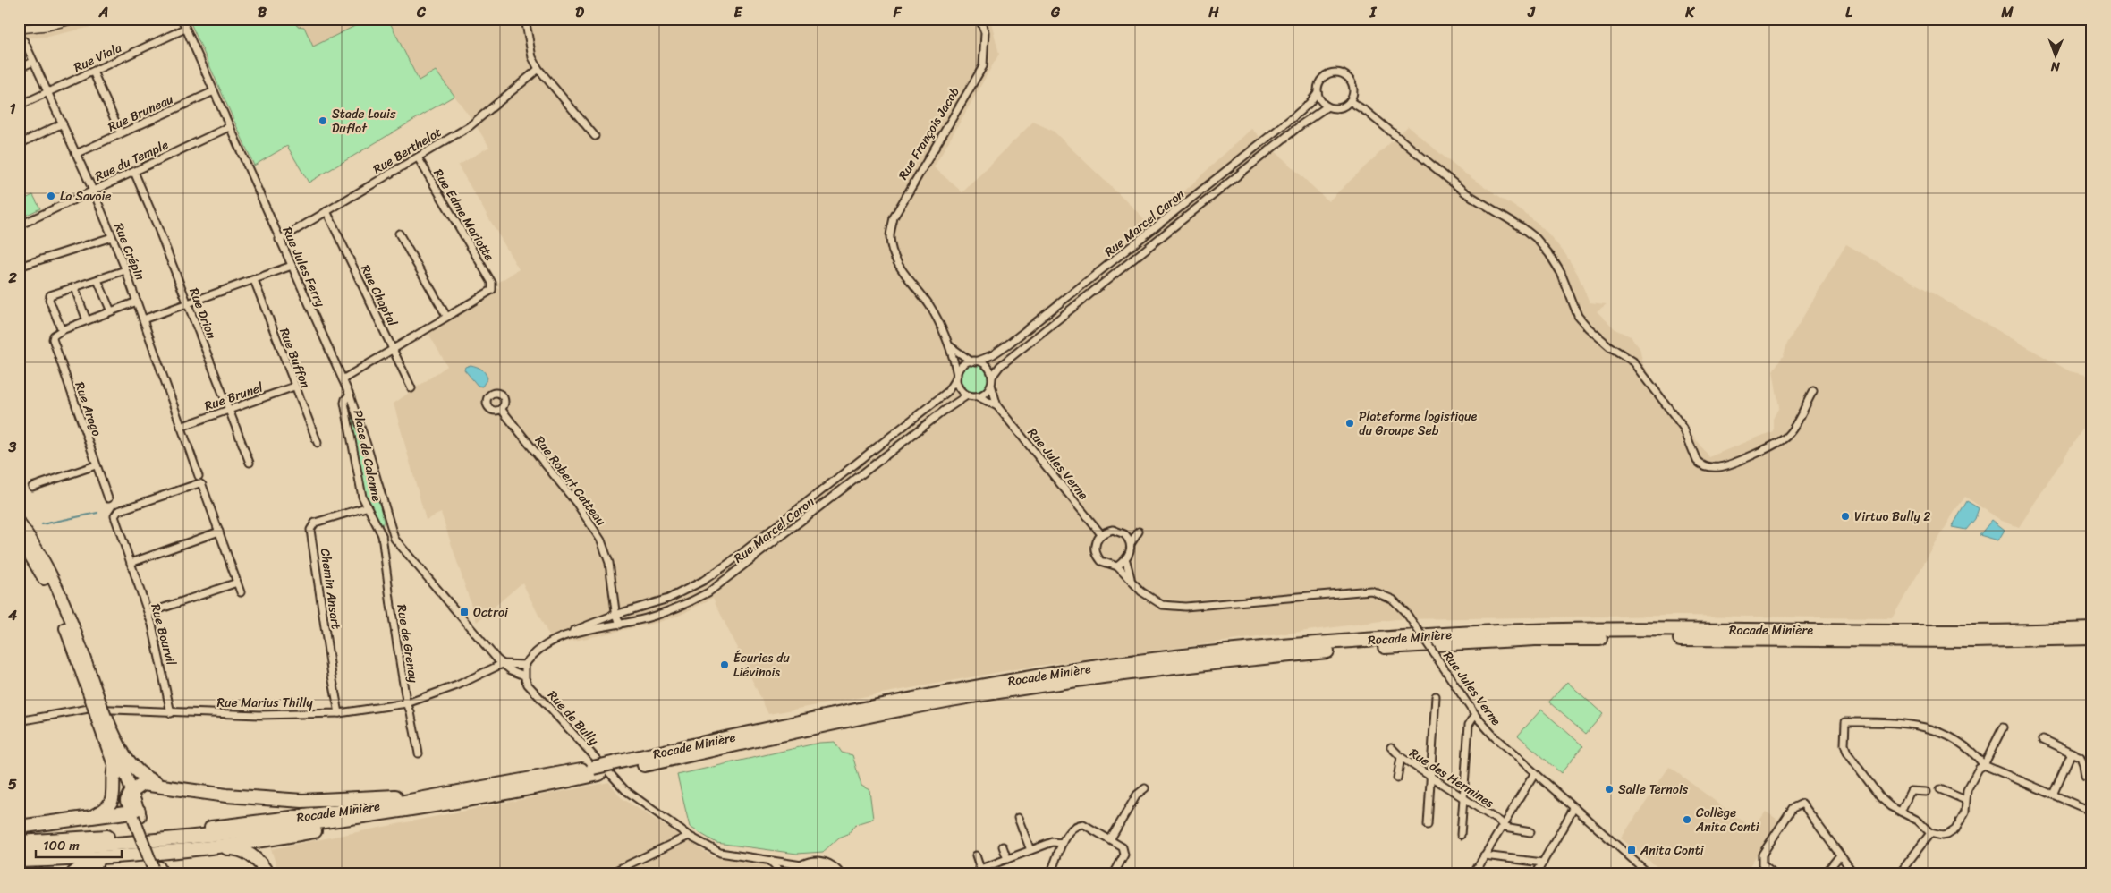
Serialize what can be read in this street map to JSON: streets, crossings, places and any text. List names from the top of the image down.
{
  "streets": {
    "highway": ["Rocade Minière"],
    "street": [
      "Rue Viala",
      "Rue Bruneau",
      "Rue François Jacob",
      "Rue Berthelot",
      "Rue du Temple",
      "Rue Edme Mariotte",
      "Rue Marcel Caron",
      "Rue Crépin",
      "Rue Jules Ferry",
      "Rue Chaptal",
      "Rue Drion",
      "Rue Buffon",
      "Rue Brunel",
      "Rue Arago",
      "Place de Calonne",
      "Rue Jules Verne",
      "Rue Robert Catteau",
      "Chemin Ansart",
      "Rue Bourvil",
      "Rue de Grenay",
      "Rue Marius Thilly",
      "Rue de Bully",
      "Rue des Hermines"
    ]
  },
  "crossings": [
    ["Rue Viala", "Rue Crépin"],
    ["Rue Viala", "Rue Jules Ferry"],
    ["Rue Bruneau", "Rue Crépin"],
    ["Rue Bruneau", "Rue Jules Ferry"],
    ["Rue Berthelot", "Rue Edme Mariotte"],
    ["Rue Berthelot", "Rue Jules Ferry"],
    ["Rue Berthelot", "Rue Chaptal"],
    ["Rue du Temple", "Rue Crépin"],
    ["Rue du Temple", "Rue Jules Ferry"],
    ["Rue du Temple", "Rue Drion"],
    ["Rue Marcel Caron", "Rue Jules Verne"],
    ["Rue Marcel Caron", "Rue Robert Catteau"],
    ["Rue Crépin", "Rue Brunel"],
    ["Rue Jules Ferry", "Place de Calonne"],
    ["Rue Jules Ferry", "Rue de Bully"],
    ["Rue Drion", "Rue Brunel"],
    ["Rue Buffon", "Rue Brunel"],
    ["Place de Calonne", "Chemin Ansart"],
    ["Place de Calonne", "Rue de Grenay"],
    ["Chemin Ansart", "Rue Marius Thilly"],
    ["Rue Bourvil", "Rue Marius Thilly"],
    ["Rue de Grenay", "Rue Marius Thilly"],
    ["Rue Marius Thilly", "Rue de Bully"]
  ],
  "places": {
    "other": [
      "Stade Louis Duflot",
      "La Savoie",
      "Plateforme logistique du Groupe Seb",
      "Virtuo Bully 2",
      "Écuries du Liévinois",
      "Salle Ternois",
      "Collège Anita Conti"
    ],
    "transit": ["Octroi", "Anita Conti"]
  },
  "scale_bar": "100 m",
  "north": "bottom",
  "grid": {
    "columns": [
      "A",
      "B",
      "C",
      "D",
      "E",
      "F",
      "G",
      "H",
      "I",
      "J",
      "K",
      "L",
      "M"
    ],
    "rows": [
      "1",
      "2",
      "3",
      "4",
      "5"
    ]
  }
}
